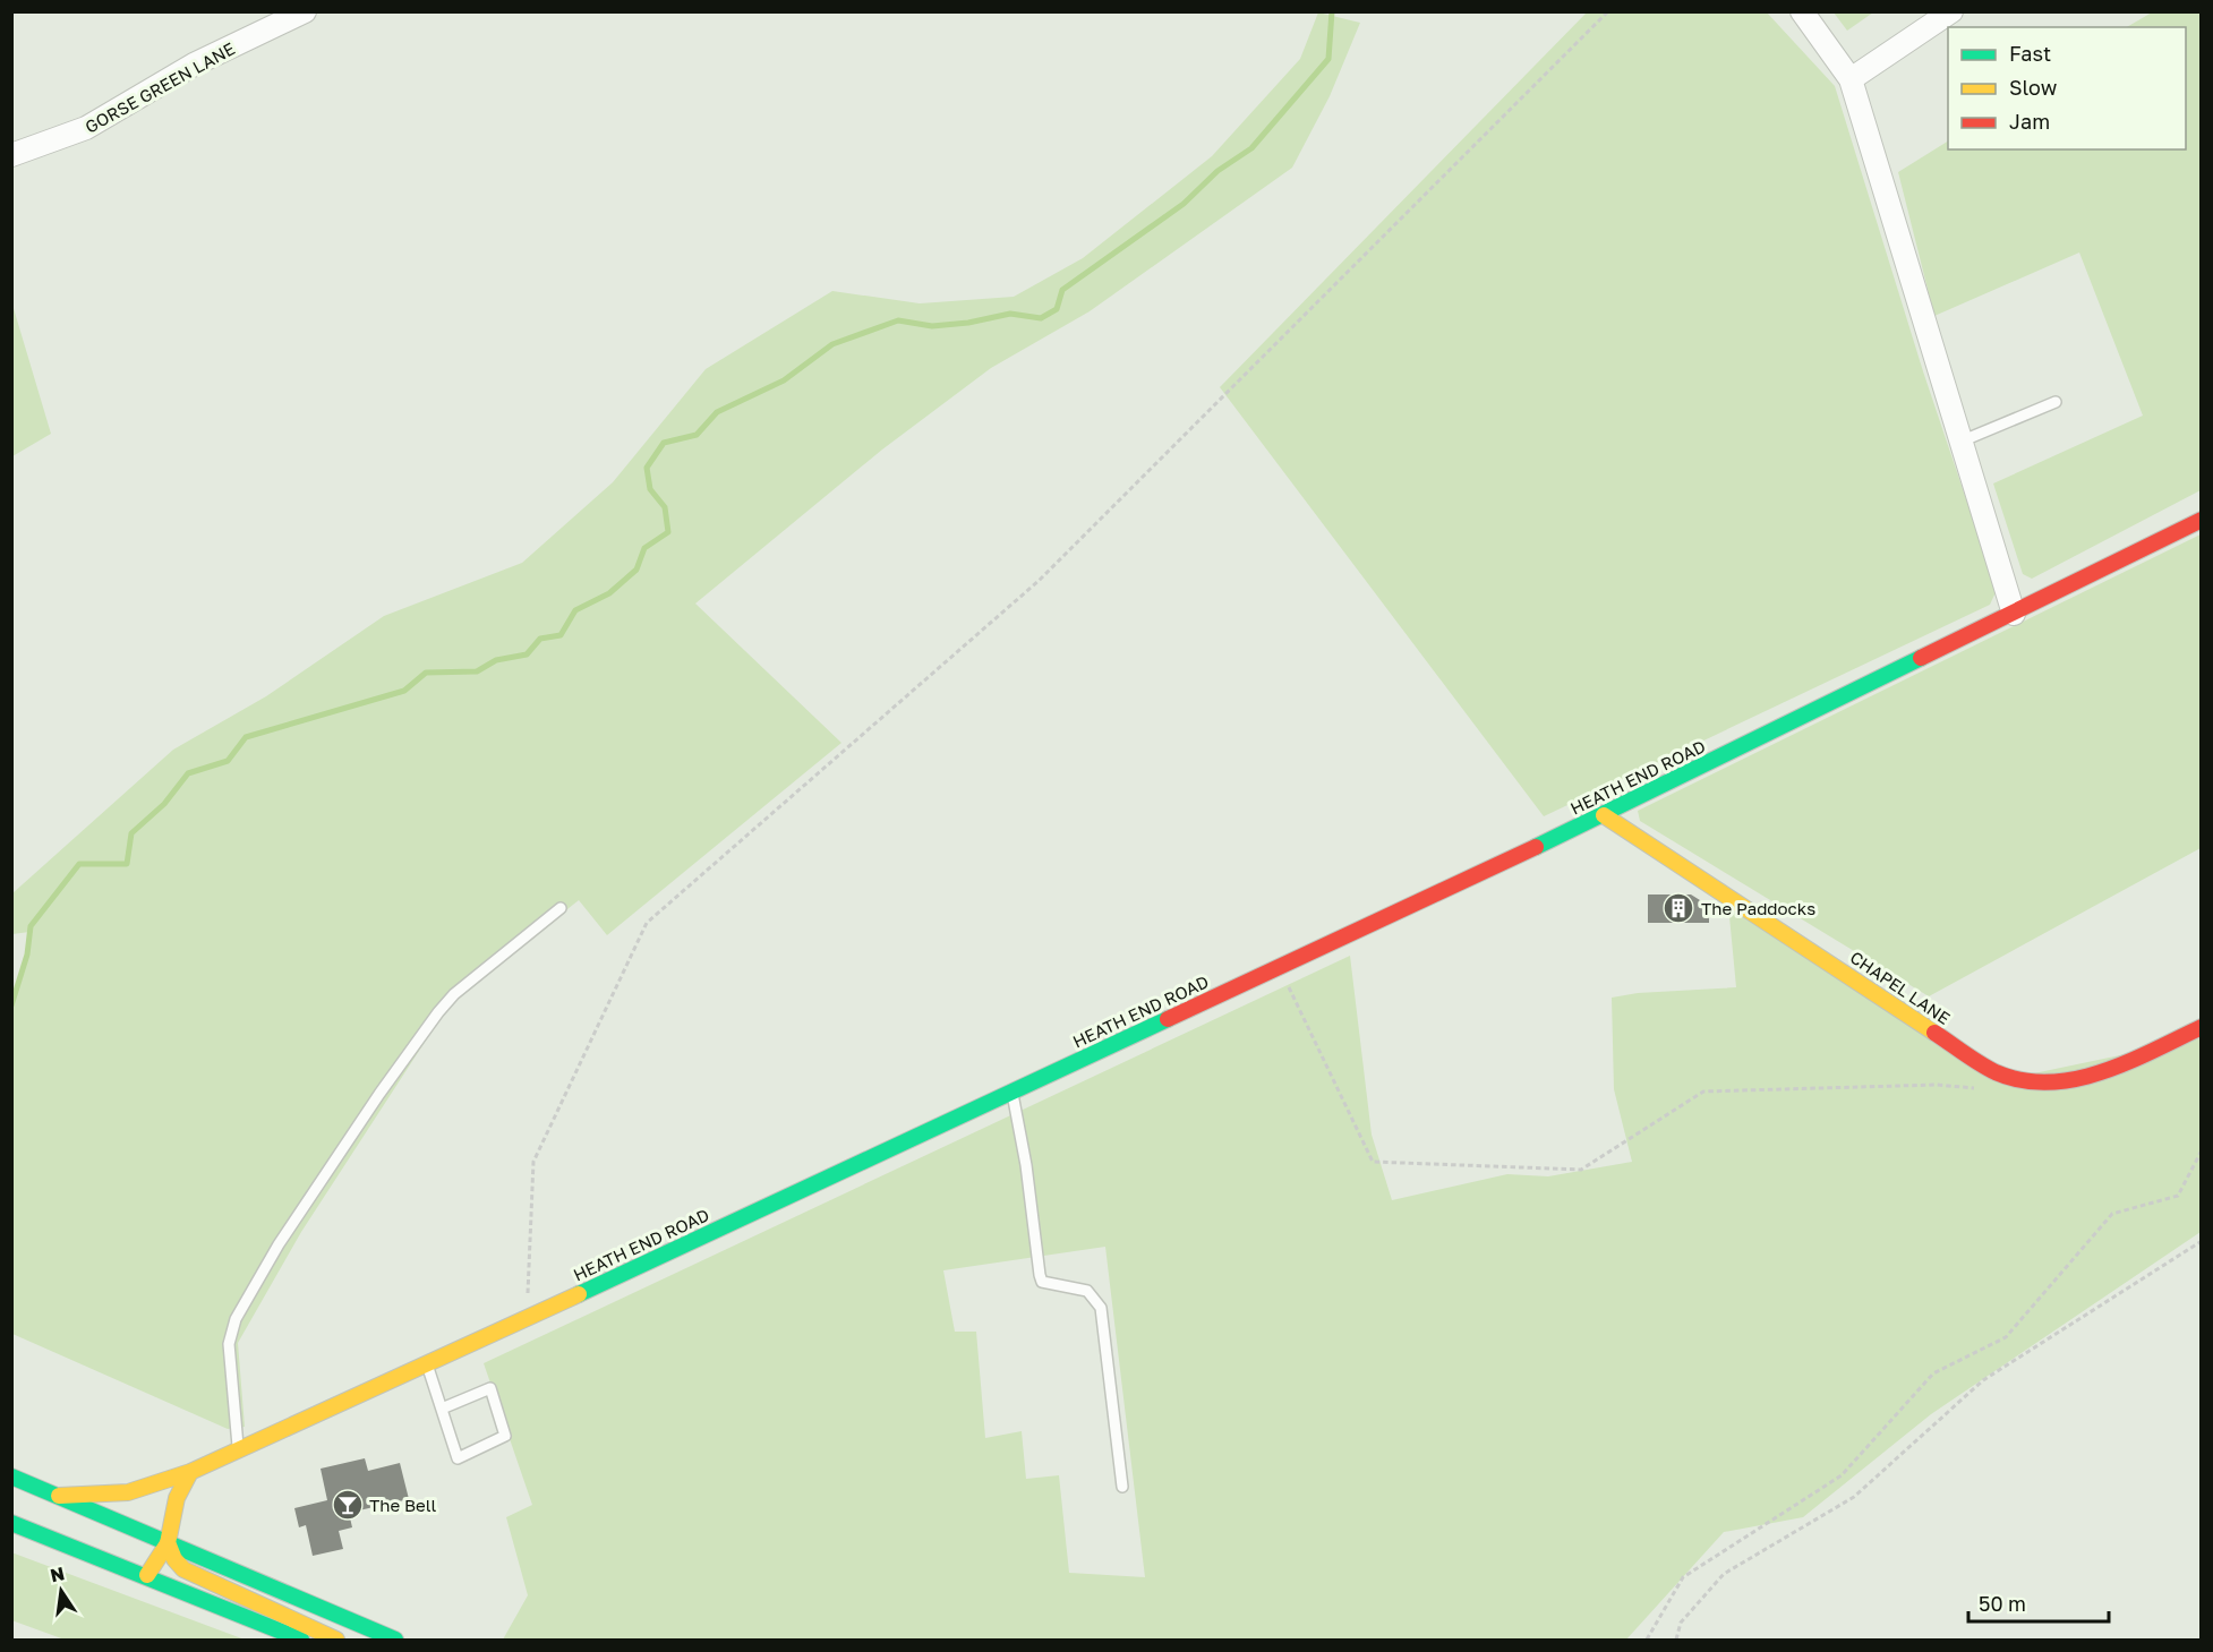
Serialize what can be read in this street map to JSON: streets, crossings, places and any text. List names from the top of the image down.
{
  "streets": {
    "main road": ["HEATH END ROAD", "CHAPEL LANE"],
    "street": ["GORSE GREEN LANE"]
  },
  "crossings": [
    ["HEATH END ROAD", "CHAPEL LANE"]
  ],
  "places": {
    "building": ["The Paddocks"],
    "bar": ["The Bell"]
  },
  "legend": ["Fast", "Slow", "Jam"],
  "scale_bar": "50 m",
  "north": "top"
}
